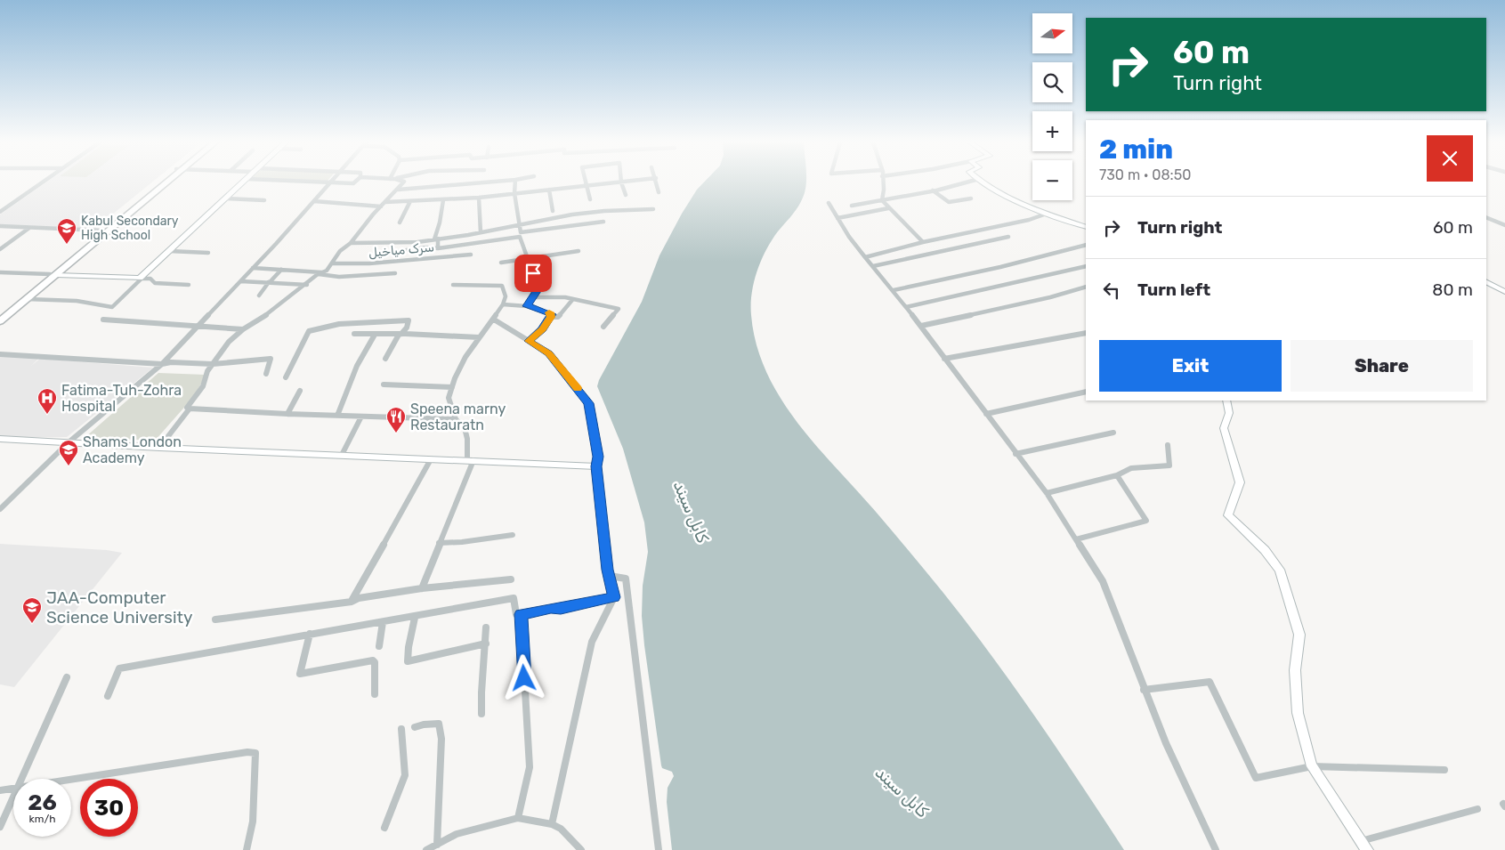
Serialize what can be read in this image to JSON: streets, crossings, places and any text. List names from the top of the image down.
{
  "streets": {
    "street": ["سرک میاخیل"]
  },
  "water": ["کابل سيند"],
  "places": {
    "school or university": ["Kabul Secondary High School", "Shams London Academy", "JAA-Computer Science University"],
    "hospital": ["Fatima-Tuh-Zohra Hospital"],
    "restaurant": ["Speena marny Restauratn"]
  },
  "north": "right",
  "page": {
    "map_buttons": ["+", "−"],
    "turn": ["60 m", "Turn right"],
    "heading": ["2 min", "730 m · 08:50"],
    "list": [
      {
        "name": "Turn right",
        "value": "60 m"
      },
      {
        "name": "Turn left",
        "value": "80 m"
      }
    ],
    "buttons": ["Exit", "Share"],
    "speed": "26 km/h",
    "limit": "30"
  }
}
